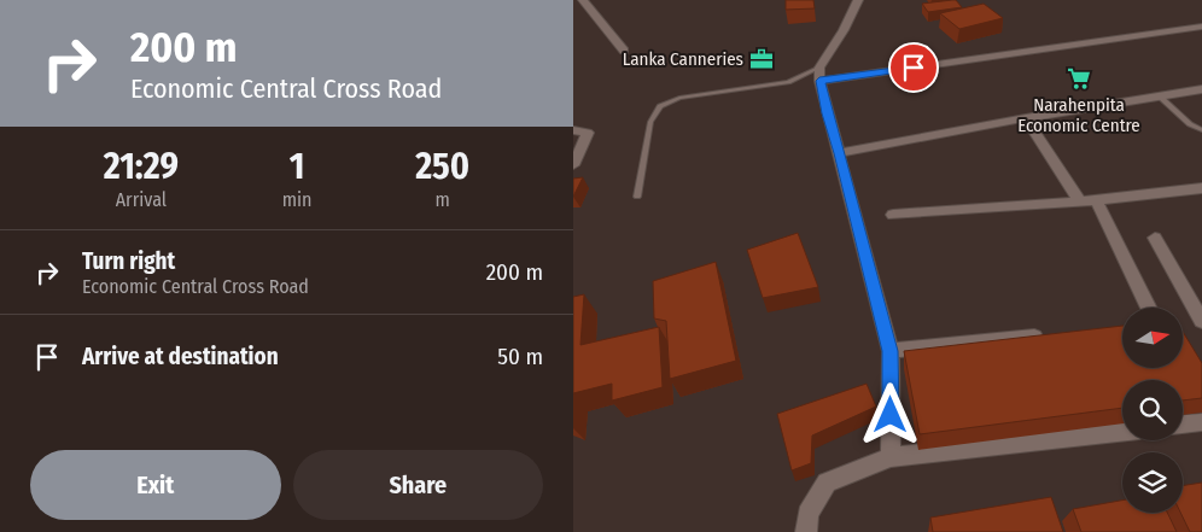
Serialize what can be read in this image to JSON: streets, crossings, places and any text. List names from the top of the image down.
{
  "places": {
    "office": ["Lanka Canneries"],
    "supermarket": ["Narahenpita Economic Centre"]
  },
  "north": "right",
  "page": {
    "turn": ["200 m", "Economic Central Cross Road"],
    "eta": [
      "21:29",
      "Arrival",
      "1",
      "min",
      "250",
      "m"
    ],
    "list": [
      {
        "name": "Turn right",
        "note": "Economic Central Cross Road",
        "value": "200 m"
      },
      {
        "name": "Arrive at destination",
        "value": "50 m"
      }
    ],
    "buttons": ["Exit", "Share"]
  }
}
